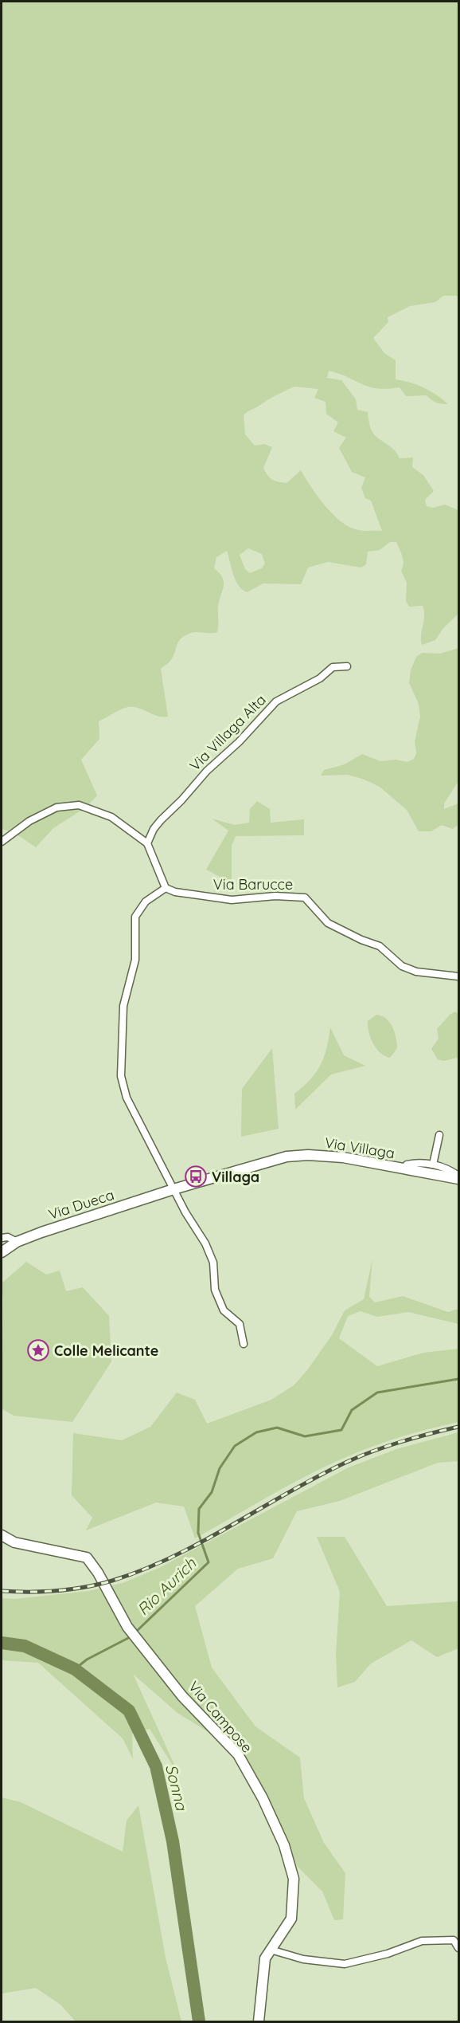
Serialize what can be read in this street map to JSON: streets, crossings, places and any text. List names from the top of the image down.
{
  "streets": {
    "street": [
      "Via Villaga Alta",
      "Via Barucce",
      "Via Villaga",
      "Via Dueca",
      "Via Campose"
    ]
  },
  "crossings": [
    ["Via Villaga", "Via Dueca"]
  ],
  "water": ["Rio Aurich", "Sonna"],
  "places": {
    "bus stop": ["Villaga"],
    "place": ["Colle Melicante"]
  }
}
